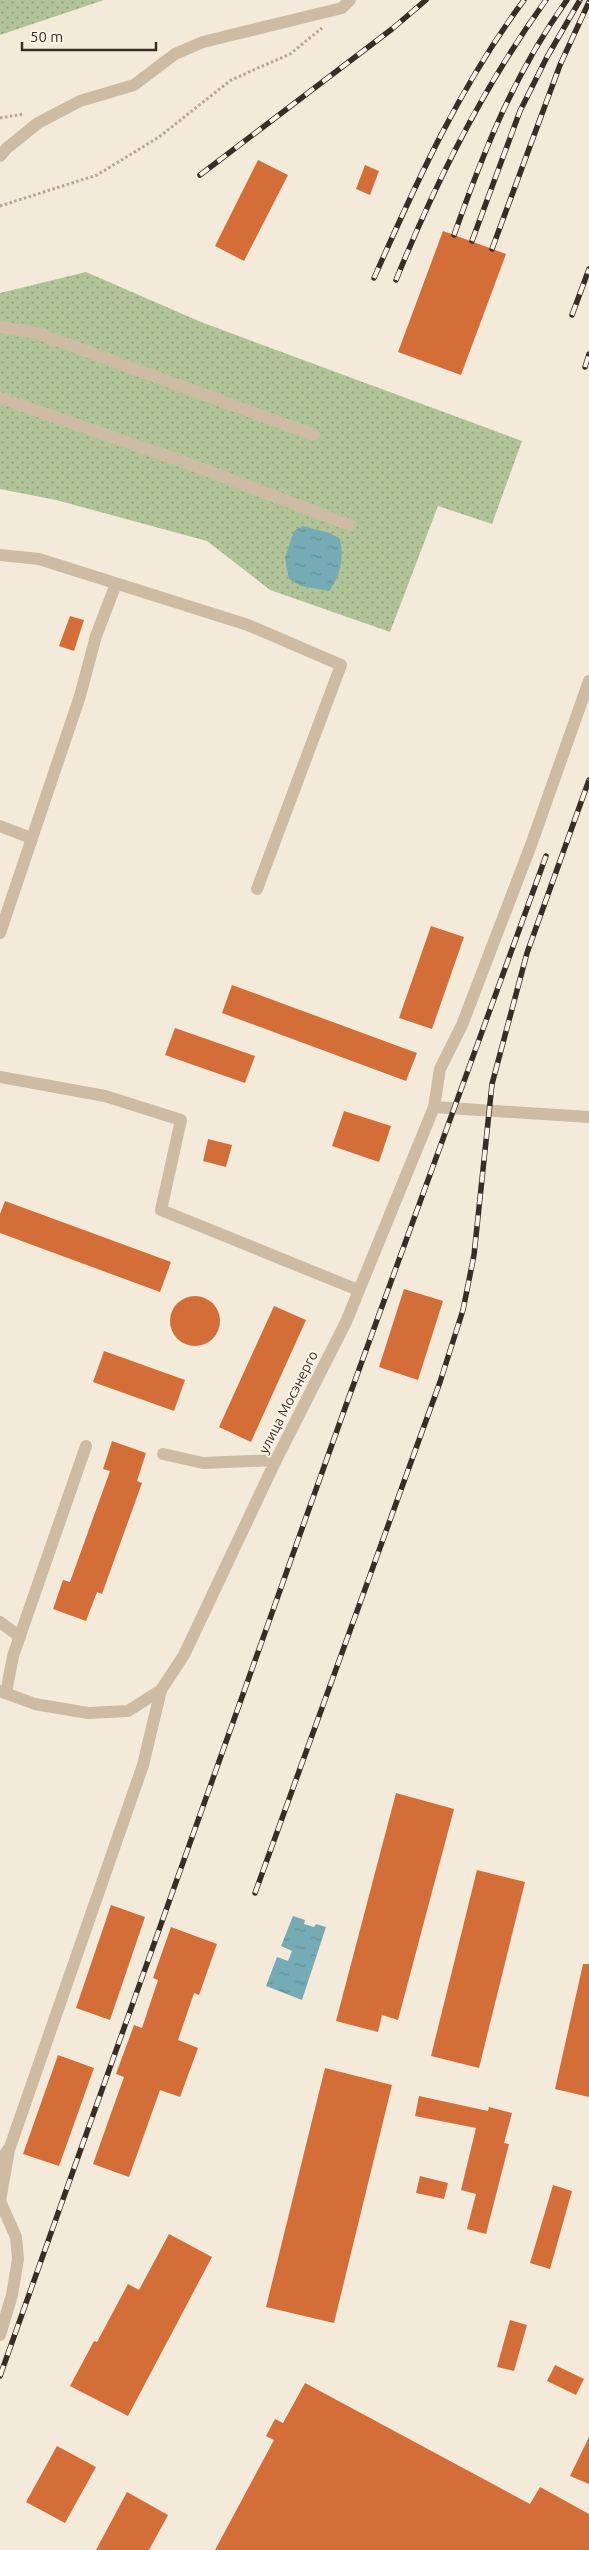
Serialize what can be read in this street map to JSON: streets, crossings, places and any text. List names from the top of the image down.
{
  "streets": {
    "street": ["улица Мосэнерго"]
  },
  "scale_bar": "50 m"
}
